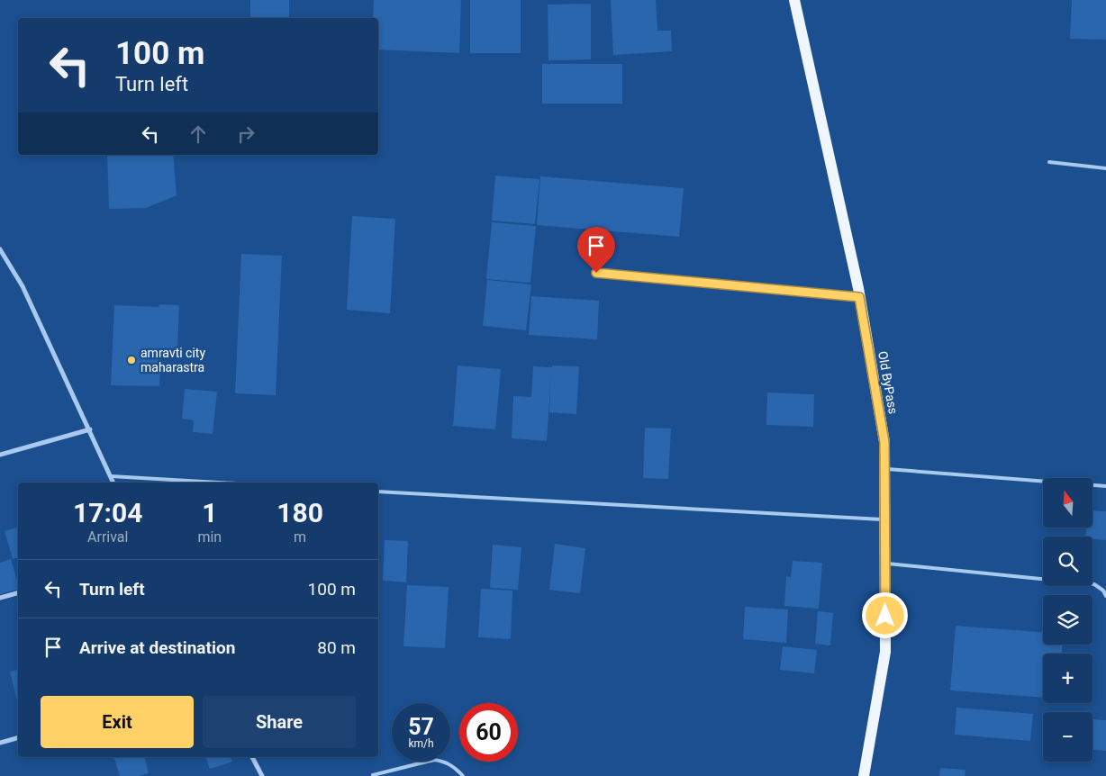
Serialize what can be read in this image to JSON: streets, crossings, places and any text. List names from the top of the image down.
{
  "streets": {
    "main road": ["Old ByPass"]
  },
  "places": ["amravti city maharastra"],
  "north": "top",
  "page": {
    "turn": ["100 m", "Turn left"],
    "map_buttons": ["+", "−"],
    "eta": [
      "17:04",
      "Arrival",
      "1",
      "min",
      "180",
      "m"
    ],
    "list": [
      {
        "name": "Turn left",
        "value": "100 m"
      },
      {
        "name": "Arrive at destination",
        "value": "80 m"
      }
    ],
    "buttons": ["Exit", "Share"],
    "speed": "57 km/h",
    "limit": "60"
  }
}
